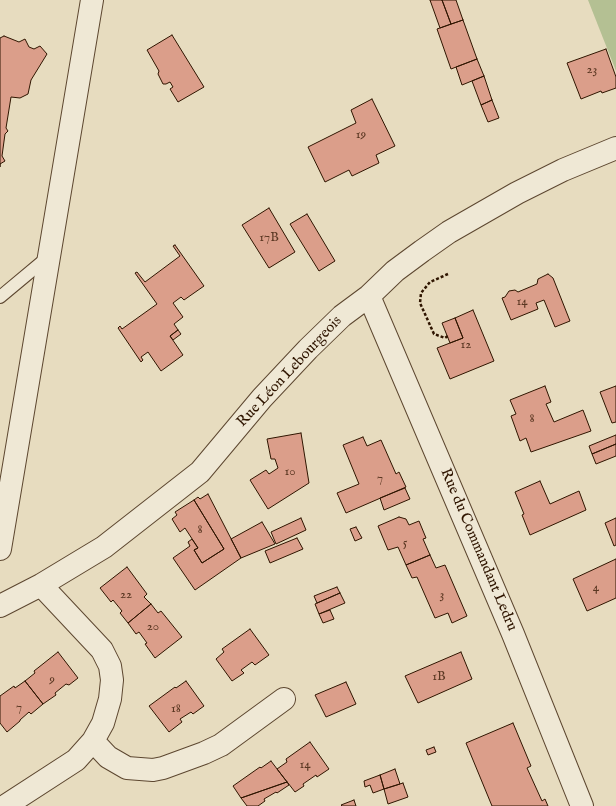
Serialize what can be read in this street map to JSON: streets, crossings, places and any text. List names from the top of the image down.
{
  "streets": {
    "street": ["Rue Léon Lebourgeois", "Rue du Commandant Ledru"]
  },
  "crossings": [
    ["Rue Léon Lebourgeois", "Rue du Commandant Ledru"]
  ],
  "house_numbers": [
    "23",
    "19",
    "17B",
    "14",
    "12",
    "8",
    "10",
    "7",
    "8",
    "5",
    "4",
    "22",
    "3",
    "20",
    "1B",
    "9",
    "7",
    "18",
    "14"
  ]
}
